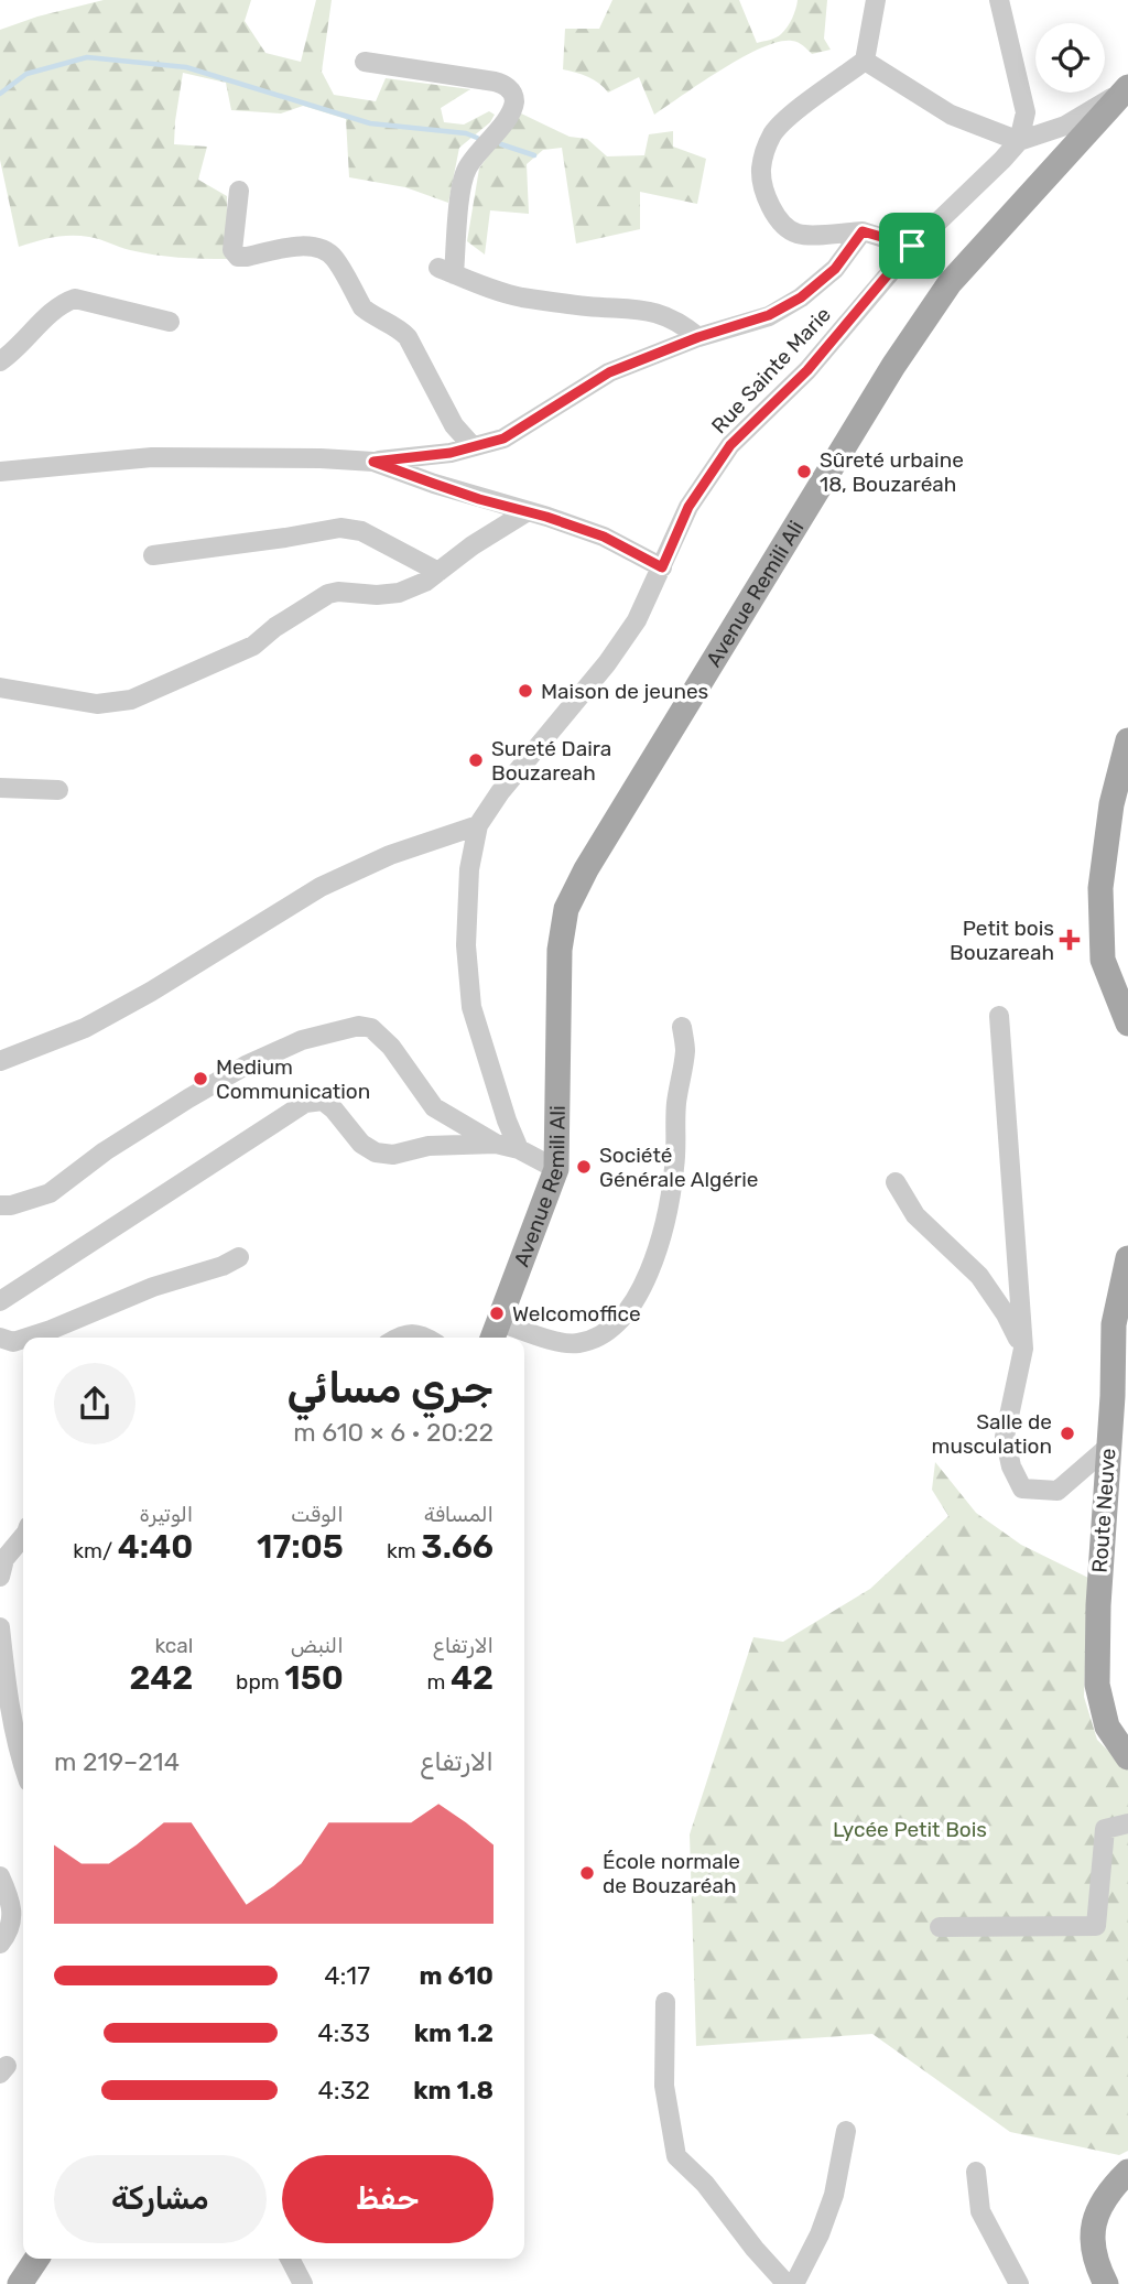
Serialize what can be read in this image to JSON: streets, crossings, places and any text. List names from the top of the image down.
{
  "streets": {
    "main road": ["Avenue Remili Ali", "Route Neuve"],
    "street": ["Rue Sainte Marie"]
  },
  "crossings": [
    ["Rue Sainte Marie", "Avenue Remili Ali"]
  ],
  "parks": ["Lycée Petit Bois"],
  "places": {
    "other": [
      "Sûreté urbaine 18, Bouzaréah",
      "Maison de jeunes",
      "Sureté Daira Bouzareah",
      "Medium Communication",
      "Société Générale Algérie",
      "Welcomoffice",
      "Salle de musculation",
      "École normale de Bouzaréah"
    ],
    "health": ["Petit bois Bouzareah"]
  },
  "page": {
    "heading": ["جري مسائي", "20:22 · 6 × 610 m"],
    "stats": [
      ["المسافة", "3.66 km"],
      ["الوقت", "17:05"],
      ["الوتيرة", "4:40 /km"],
      ["الارتفاع", "42 m"],
      ["النبض", "150 bpm"],
      ["kcal", "242"]
    ],
    "chart": ["الارتفاع", "214–219 m"],
    "list": [
      {
        "name": "610 m",
        "note": "4:17"
      },
      {
        "name": "1.2 km",
        "note": "4:33"
      },
      {
        "name": "1.8 km",
        "note": "4:32"
      }
    ],
    "buttons": ["حفظ", "مشاركة"]
  }
}
